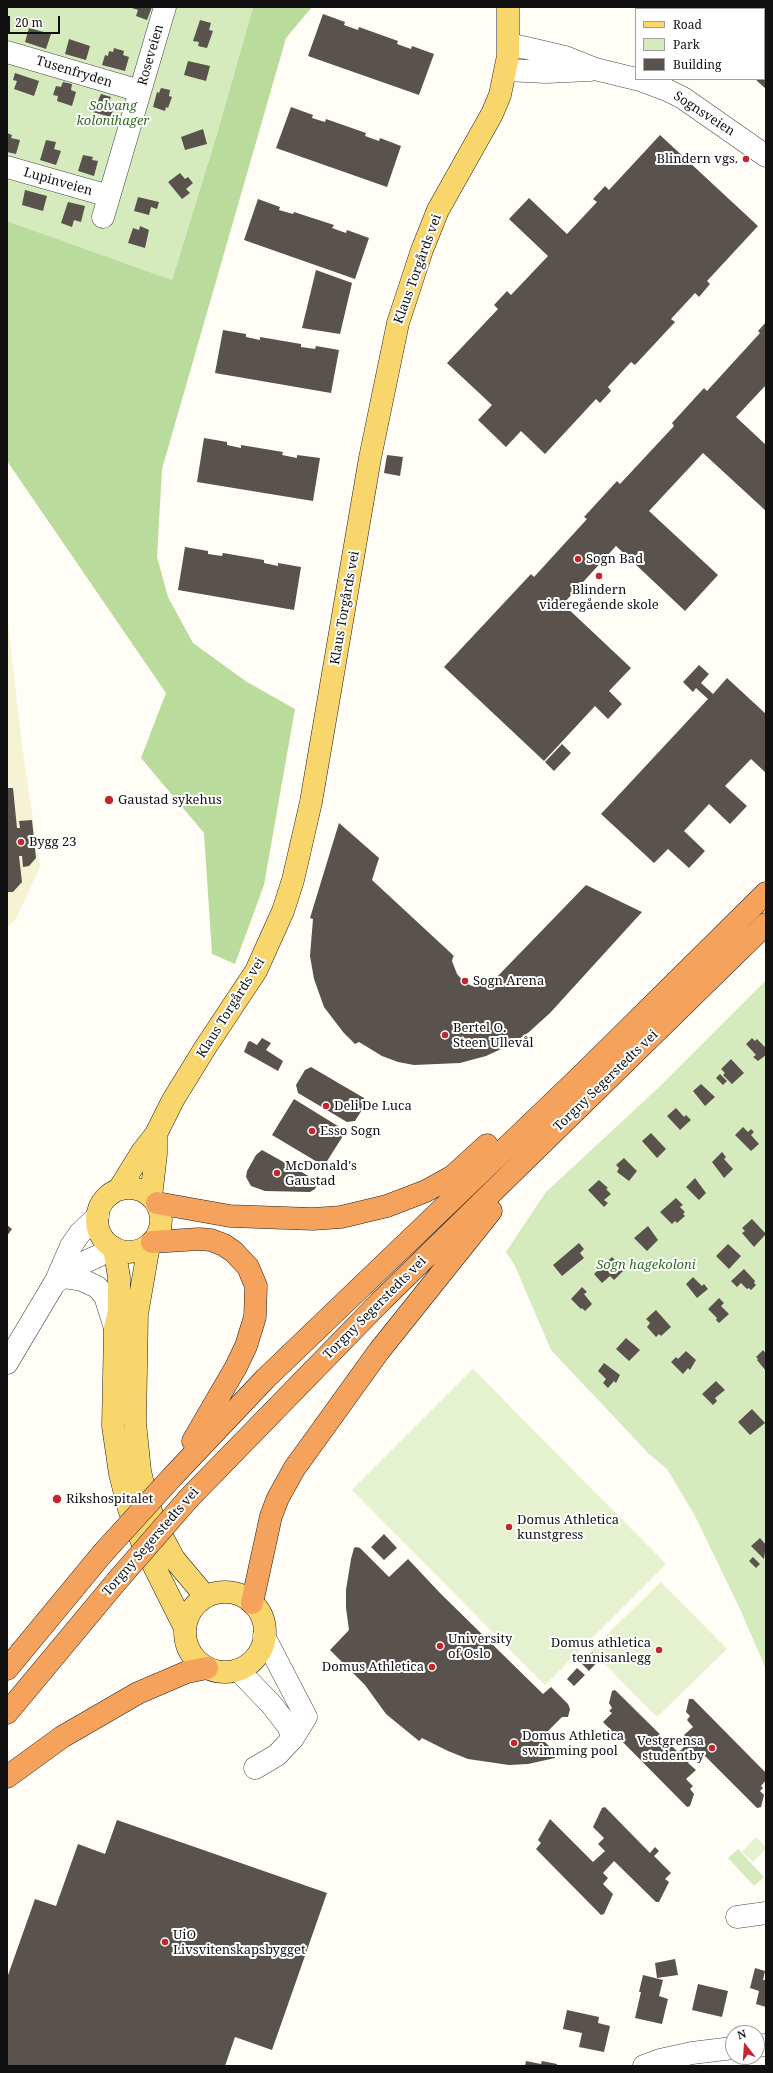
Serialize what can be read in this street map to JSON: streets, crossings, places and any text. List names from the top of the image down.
{
  "streets": {
    "highway": ["Torgny Segerstedts vei"],
    "main road": ["Klaus Torgårds vei"],
    "street": [
      "Roseveien",
      "Tusenfryden",
      "Sognsveien",
      "Lupinveien"
    ]
  },
  "crossings": [
    ["Roseveien", "Tusenfryden"],
    ["Roseveien", "Lupinveien"],
    ["Sognsveien", "Klaus Torgårds vei"]
  ],
  "parks": ["Solvang kolonihager", "Sogn hagekoloni"],
  "places": [
    "Blindern vgs.",
    "Sogn Bad",
    "Blindern videregående skole",
    "Gaustad sykehus",
    "Bygg 23",
    "Sogn Arena",
    "Bertel O. Steen Ullevål",
    "Deli De Luca",
    "Esso Sogn",
    "McDonald's Gaustad",
    "Rikshospitalet",
    "Domus Athletica kunstgress",
    "University of Oslo",
    "Domus athletica tennisanlegg",
    "Domus Athletica",
    "Domus Athletica swimming pool",
    "Vestgrensa studentby",
    "UiO Livsvitenskapsbygget"
  ],
  "legend": ["Road", "Park", "Building"],
  "scale_bar": "20 m",
  "north": "top"
}
